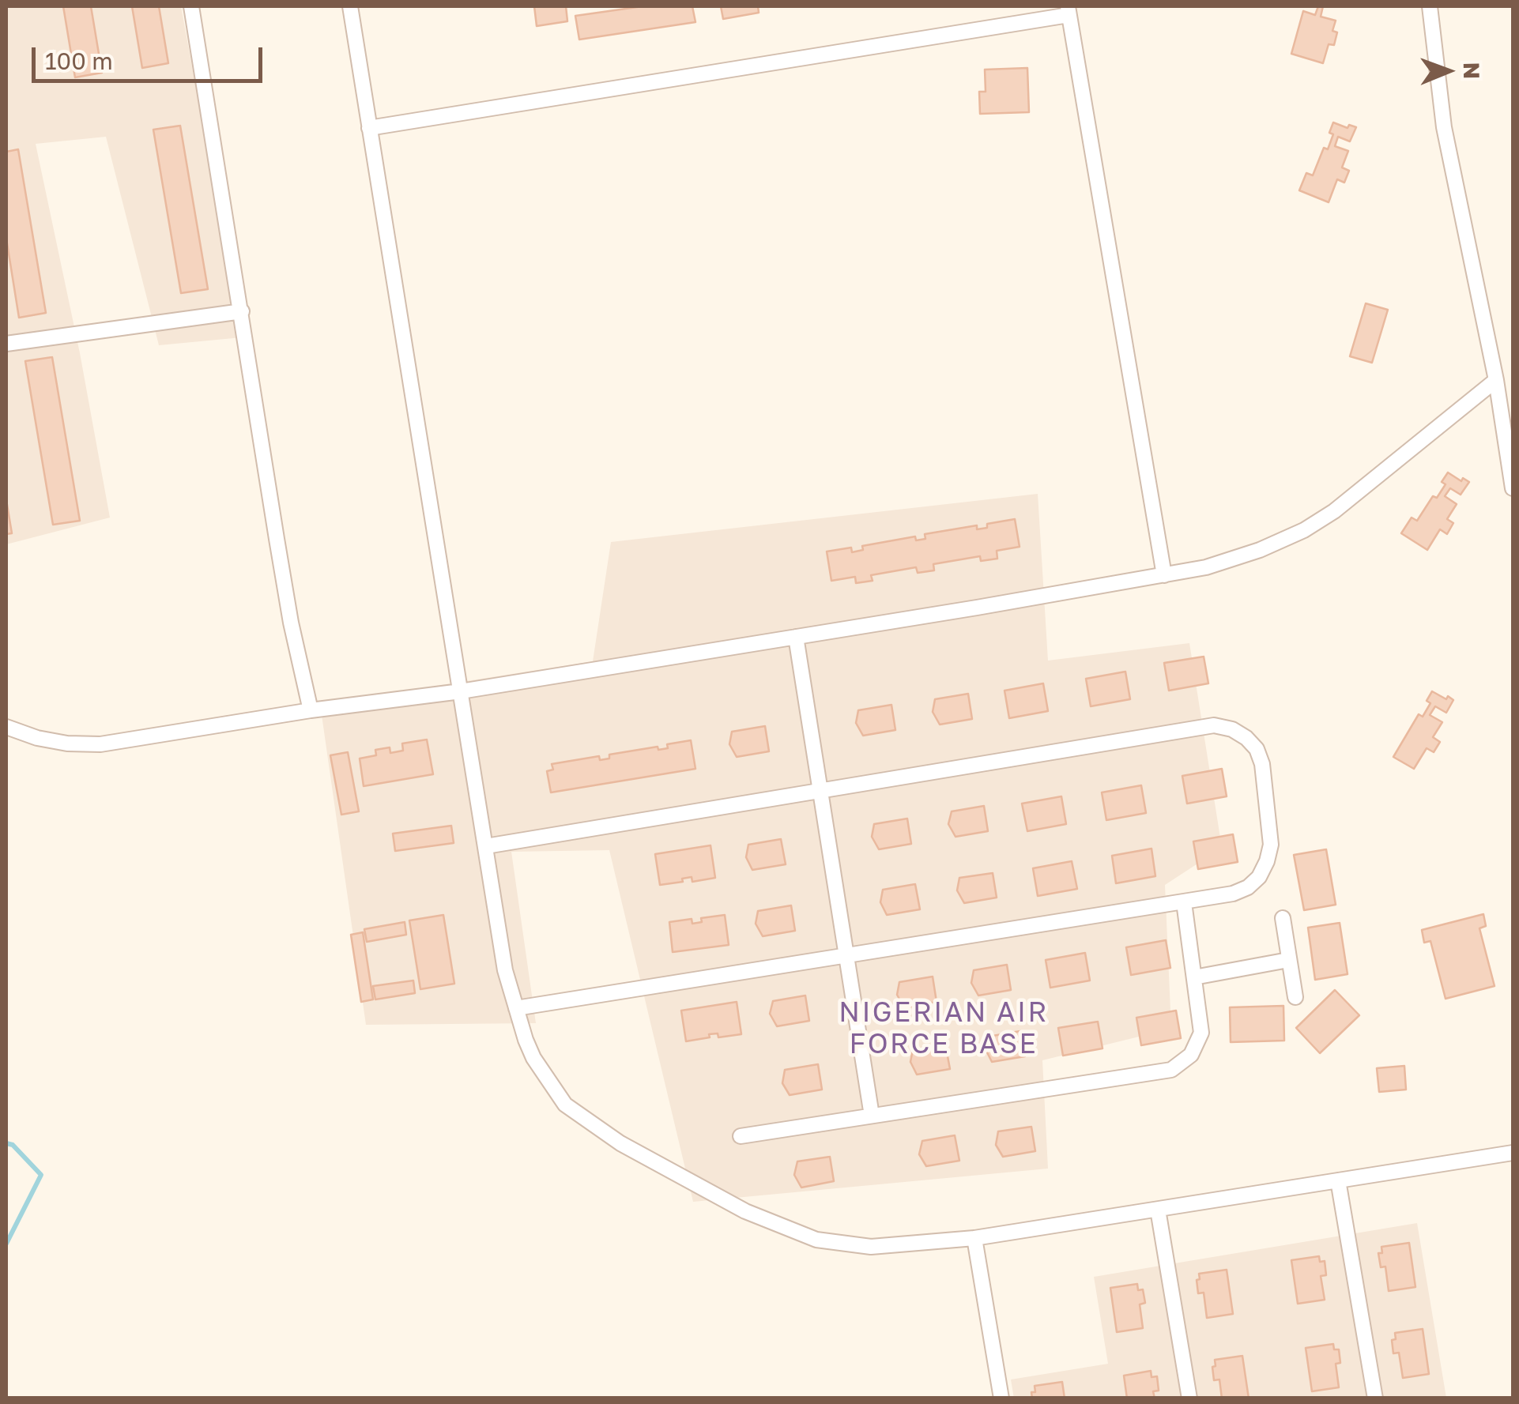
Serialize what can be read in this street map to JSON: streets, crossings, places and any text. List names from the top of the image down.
{
  "districts": ["NIGERIAN AIR FORCE BASE"],
  "scale_bar": "100 m",
  "north": "right"
}
